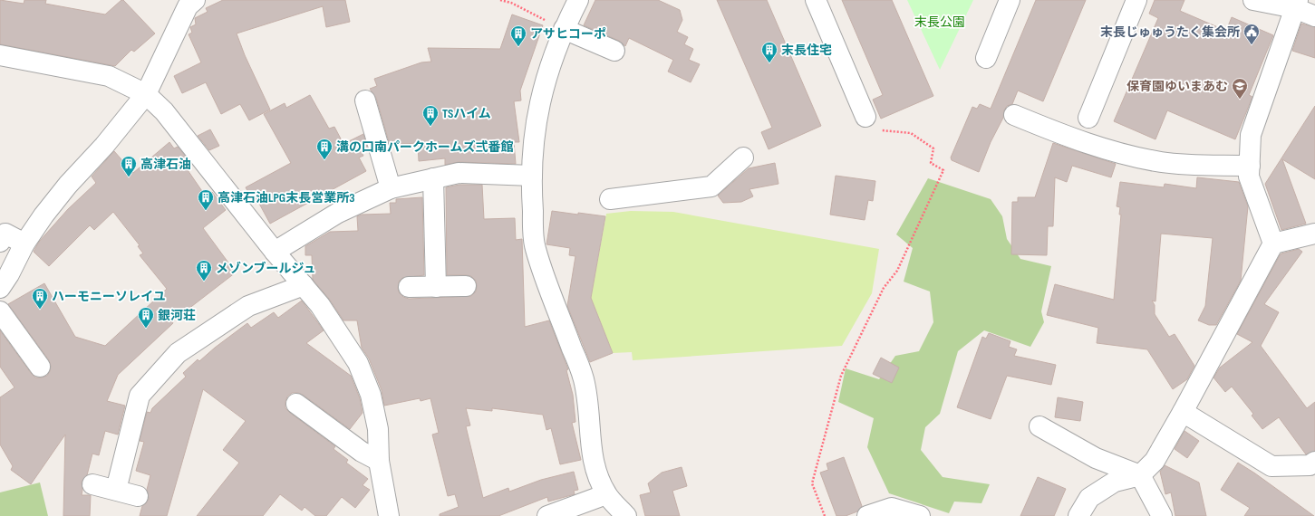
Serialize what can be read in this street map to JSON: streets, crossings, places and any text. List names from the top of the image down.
{
  "parks": ["末長公園"],
  "places": {
    "public building": ["末長じゅゅうたく集会所"],
    "building": [
      "アサヒコーポ",
      "末長住宅",
      "TSハイム",
      "溝の口南パークホームズ弍番館",
      "高津石油",
      "高津石油LPG末長営業所3",
      "メゾンブールジュ",
      "ハーモニーソレイユ",
      "銀河荘"
    ],
    "school or university": ["保育園ゆいまあむ"]
  }
}
